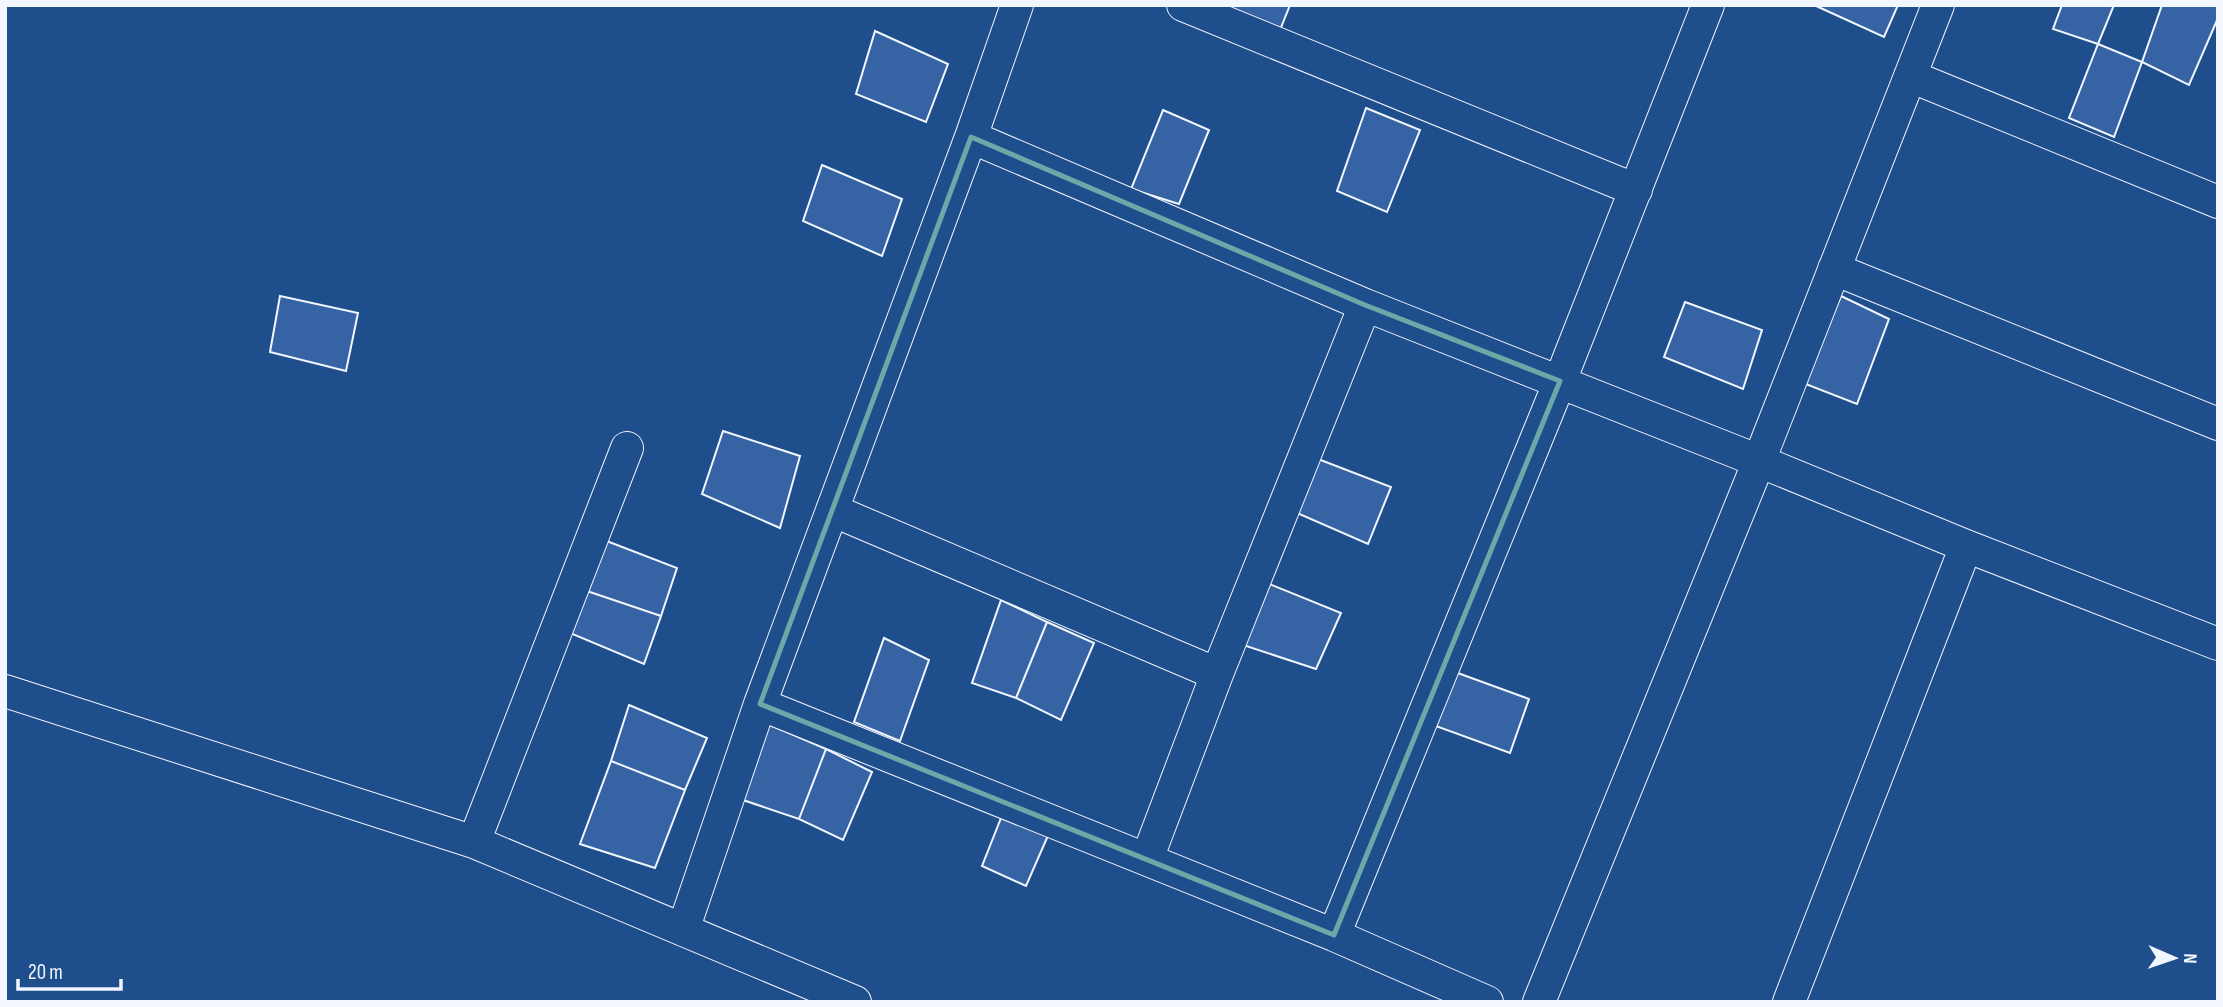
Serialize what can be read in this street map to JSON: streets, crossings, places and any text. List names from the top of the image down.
{
  "scale_bar": "20 m",
  "north": "right"
}
